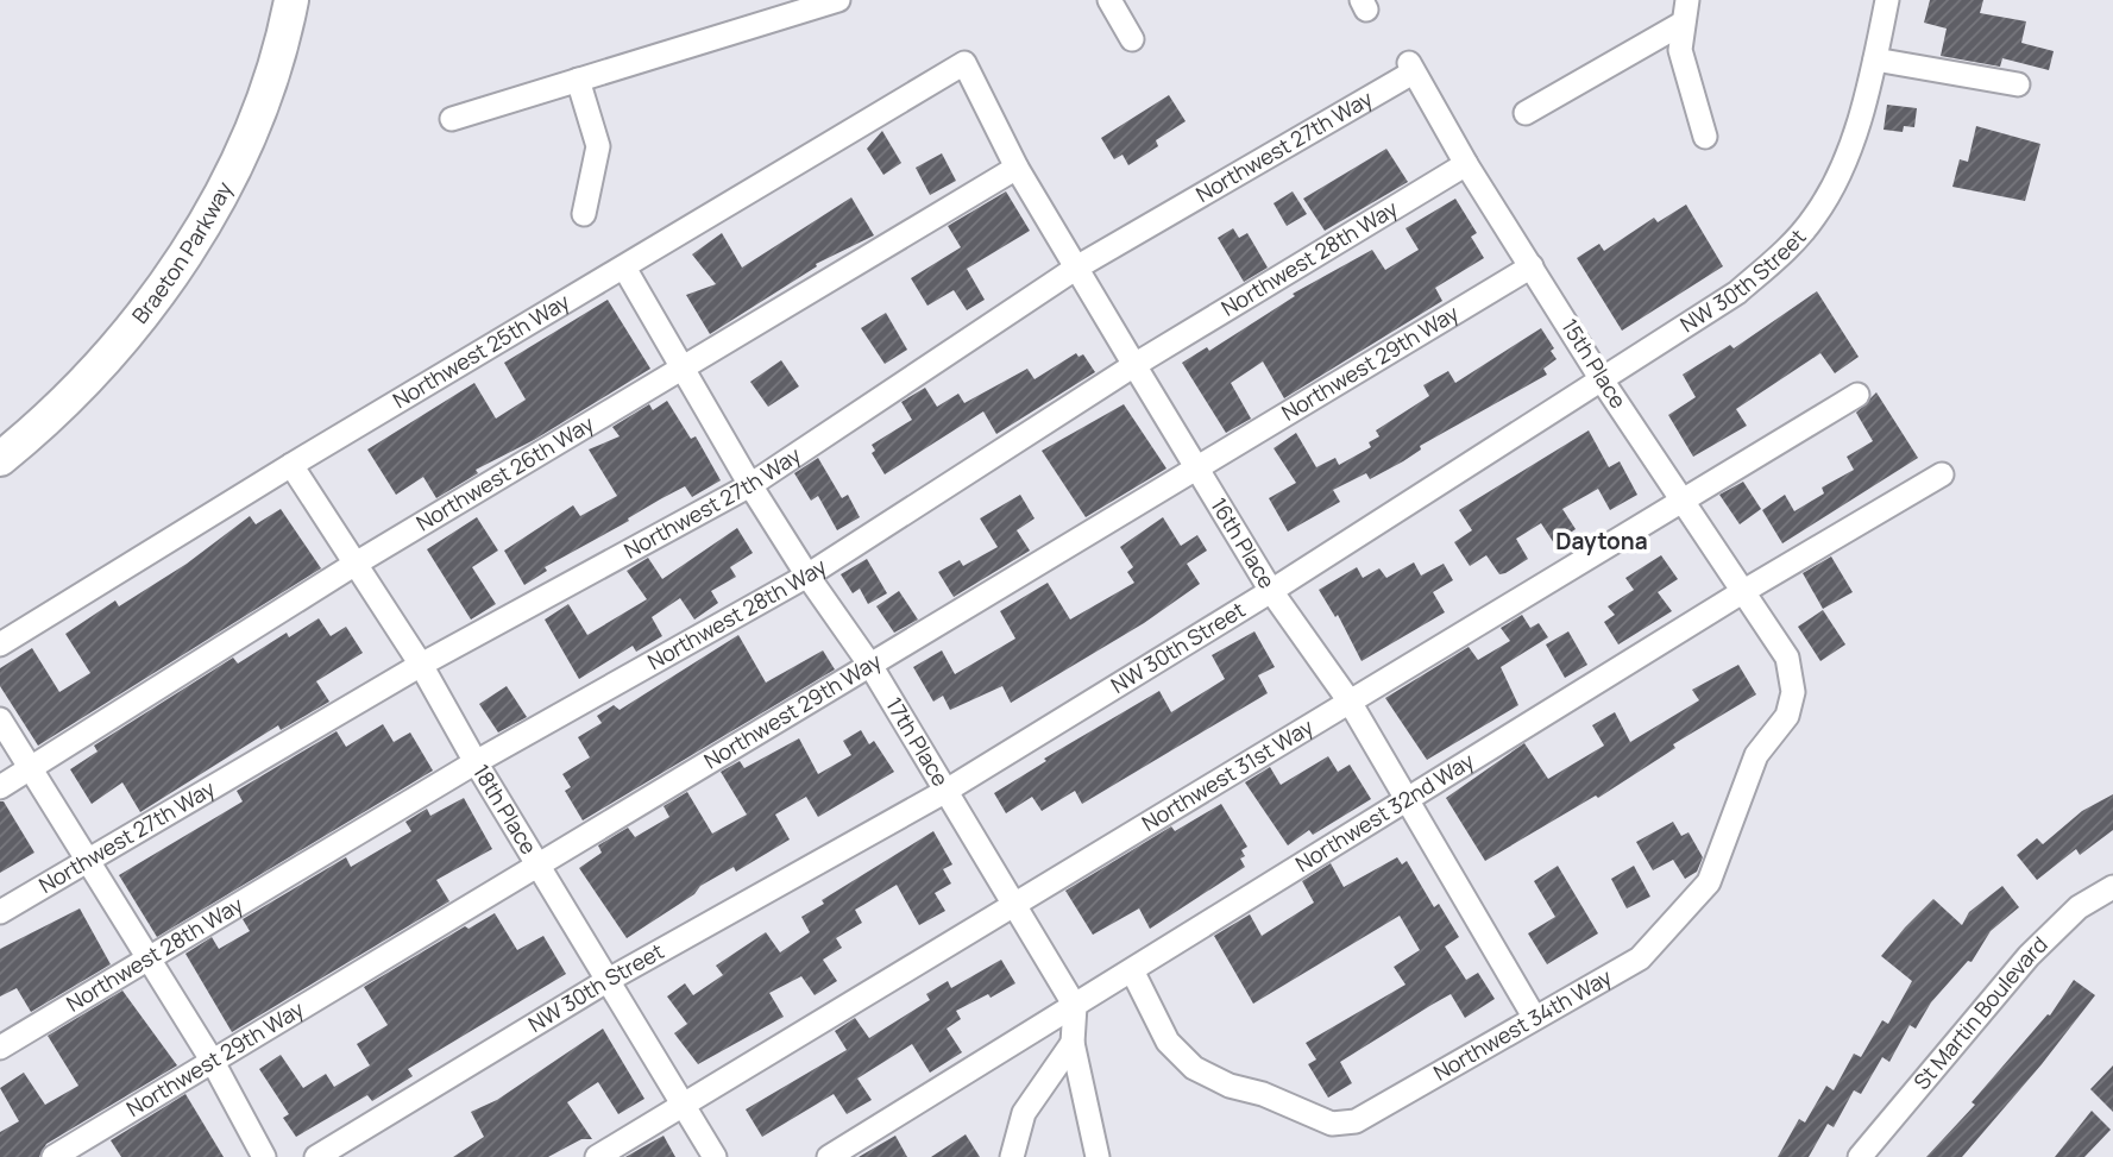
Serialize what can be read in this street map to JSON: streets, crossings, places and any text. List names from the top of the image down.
{
  "streets": {
    "street": [
      "Northwest 27th Way",
      "Braeton Parkway",
      "Northwest 28th Way",
      "NW 30th Street",
      "Northwest 25th Way",
      "15th Place",
      "Northwest 29th Way",
      "Northwest 26th Way",
      "16th Place",
      "17th Place",
      "Northwest 31st Way",
      "18th Place",
      "Northwest 32nd Way",
      "St Martin Boulevard",
      "Northwest 34th Way"
    ]
  },
  "crossings": [
    ["Northwest 27th Way", "15th Place"],
    ["Northwest 27th Way", "16th Place"],
    ["Northwest 27th Way", "17th Place"],
    ["Northwest 27th Way", "18th Place"],
    ["Northwest 28th Way", "15th Place"],
    ["Northwest 28th Way", "16th Place"],
    ["Northwest 28th Way", "17th Place"],
    ["Northwest 28th Way", "18th Place"],
    ["NW 30th Street", "15th Place"],
    ["NW 30th Street", "16th Place"],
    ["NW 30th Street", "17th Place"],
    ["NW 30th Street", "18th Place"],
    ["Northwest 25th Way", "16th Place"],
    ["Northwest 25th Way", "17th Place"],
    ["Northwest 25th Way", "18th Place"],
    ["15th Place", "Northwest 29th Way"],
    ["15th Place", "Northwest 31st Way"],
    ["15th Place", "Northwest 32nd Way"],
    ["15th Place", "Northwest 34th Way"],
    ["Northwest 29th Way", "16th Place"],
    ["Northwest 29th Way", "17th Place"],
    ["Northwest 29th Way", "18th Place"],
    ["Northwest 26th Way", "16th Place"],
    ["Northwest 26th Way", "17th Place"],
    ["Northwest 26th Way", "18th Place"],
    ["16th Place", "Northwest 31st Way"],
    ["16th Place", "Northwest 32nd Way"],
    ["16th Place", "Northwest 34th Way"],
    ["17th Place", "Northwest 31st Way"],
    ["17th Place", "Northwest 32nd Way"],
    ["Northwest 31st Way", "18th Place"],
    ["Northwest 32nd Way", "Northwest 34th Way"]
  ],
  "districts": ["Daytona"]
}
